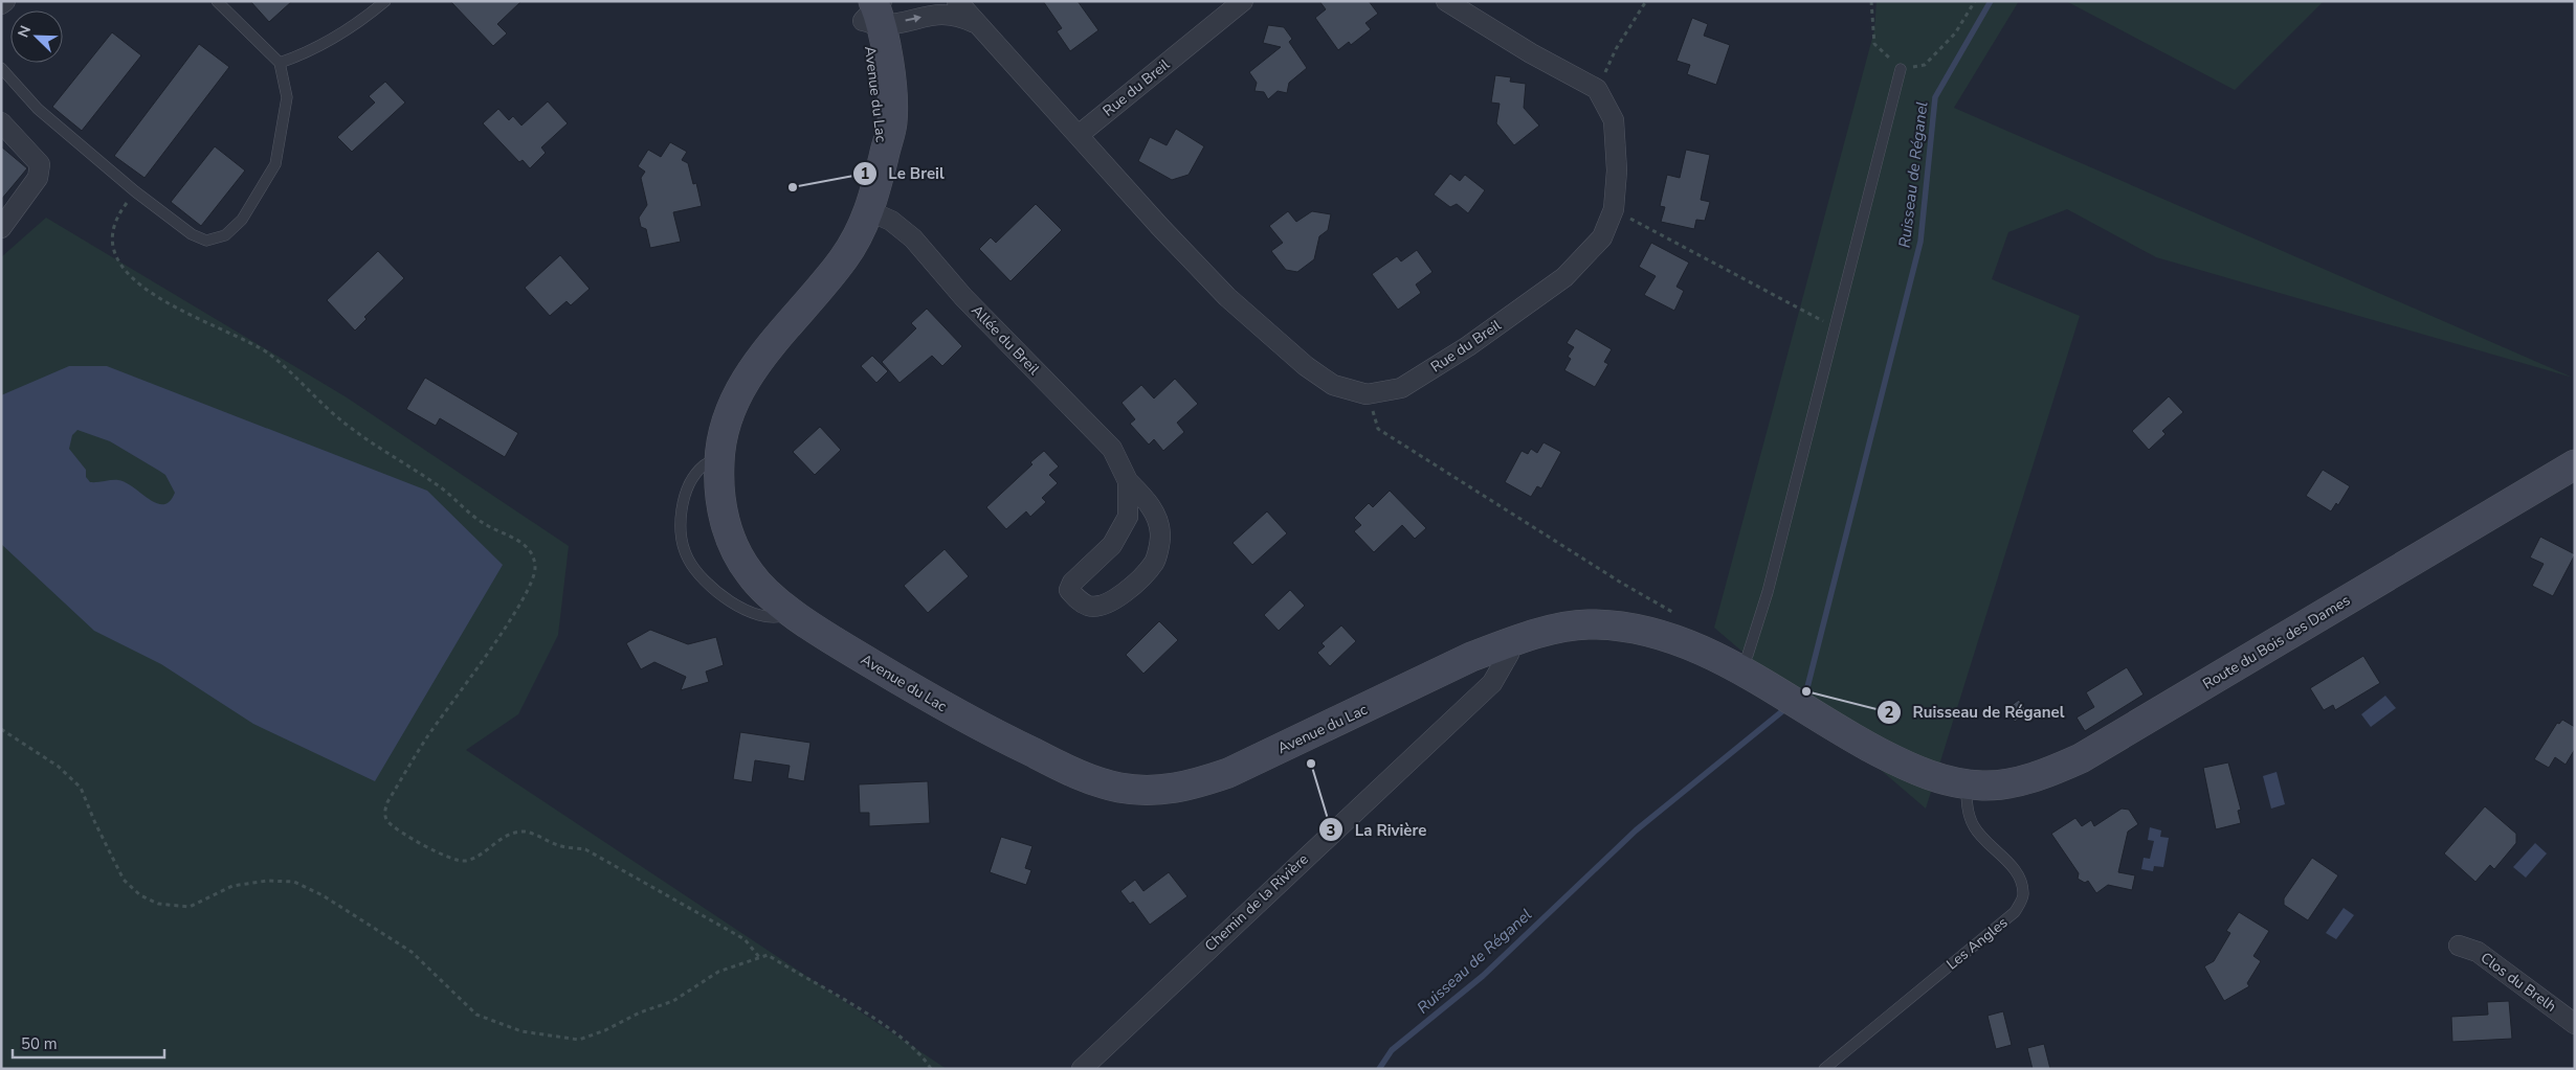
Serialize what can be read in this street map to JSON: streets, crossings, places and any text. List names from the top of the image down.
{
  "streets": {
    "street": [
      "Rue du Breil",
      "Avenue du Lac",
      "Allée du Breil",
      "Route du Bois des Dames",
      "Chemin de la Rivière",
      "Clos du Brelh"
    ],
    "lane": ["Les Angles"]
  },
  "crossings": [
    ["Rue du Breil", "Avenue du Lac"],
    ["Avenue du Lac", "Allée du Breil"],
    ["Avenue du Lac", "Route du Bois des Dames"],
    ["Avenue du Lac", "Chemin de la Rivière"],
    ["Route du Bois des Dames", "Les Angles"]
  ],
  "water": ["Ruisseau de Réganel"],
  "places": ["Le Breil", "Ruisseau de Réganel", "La Rivière"],
  "scale_bar": "50 m",
  "north": "top left"
}
